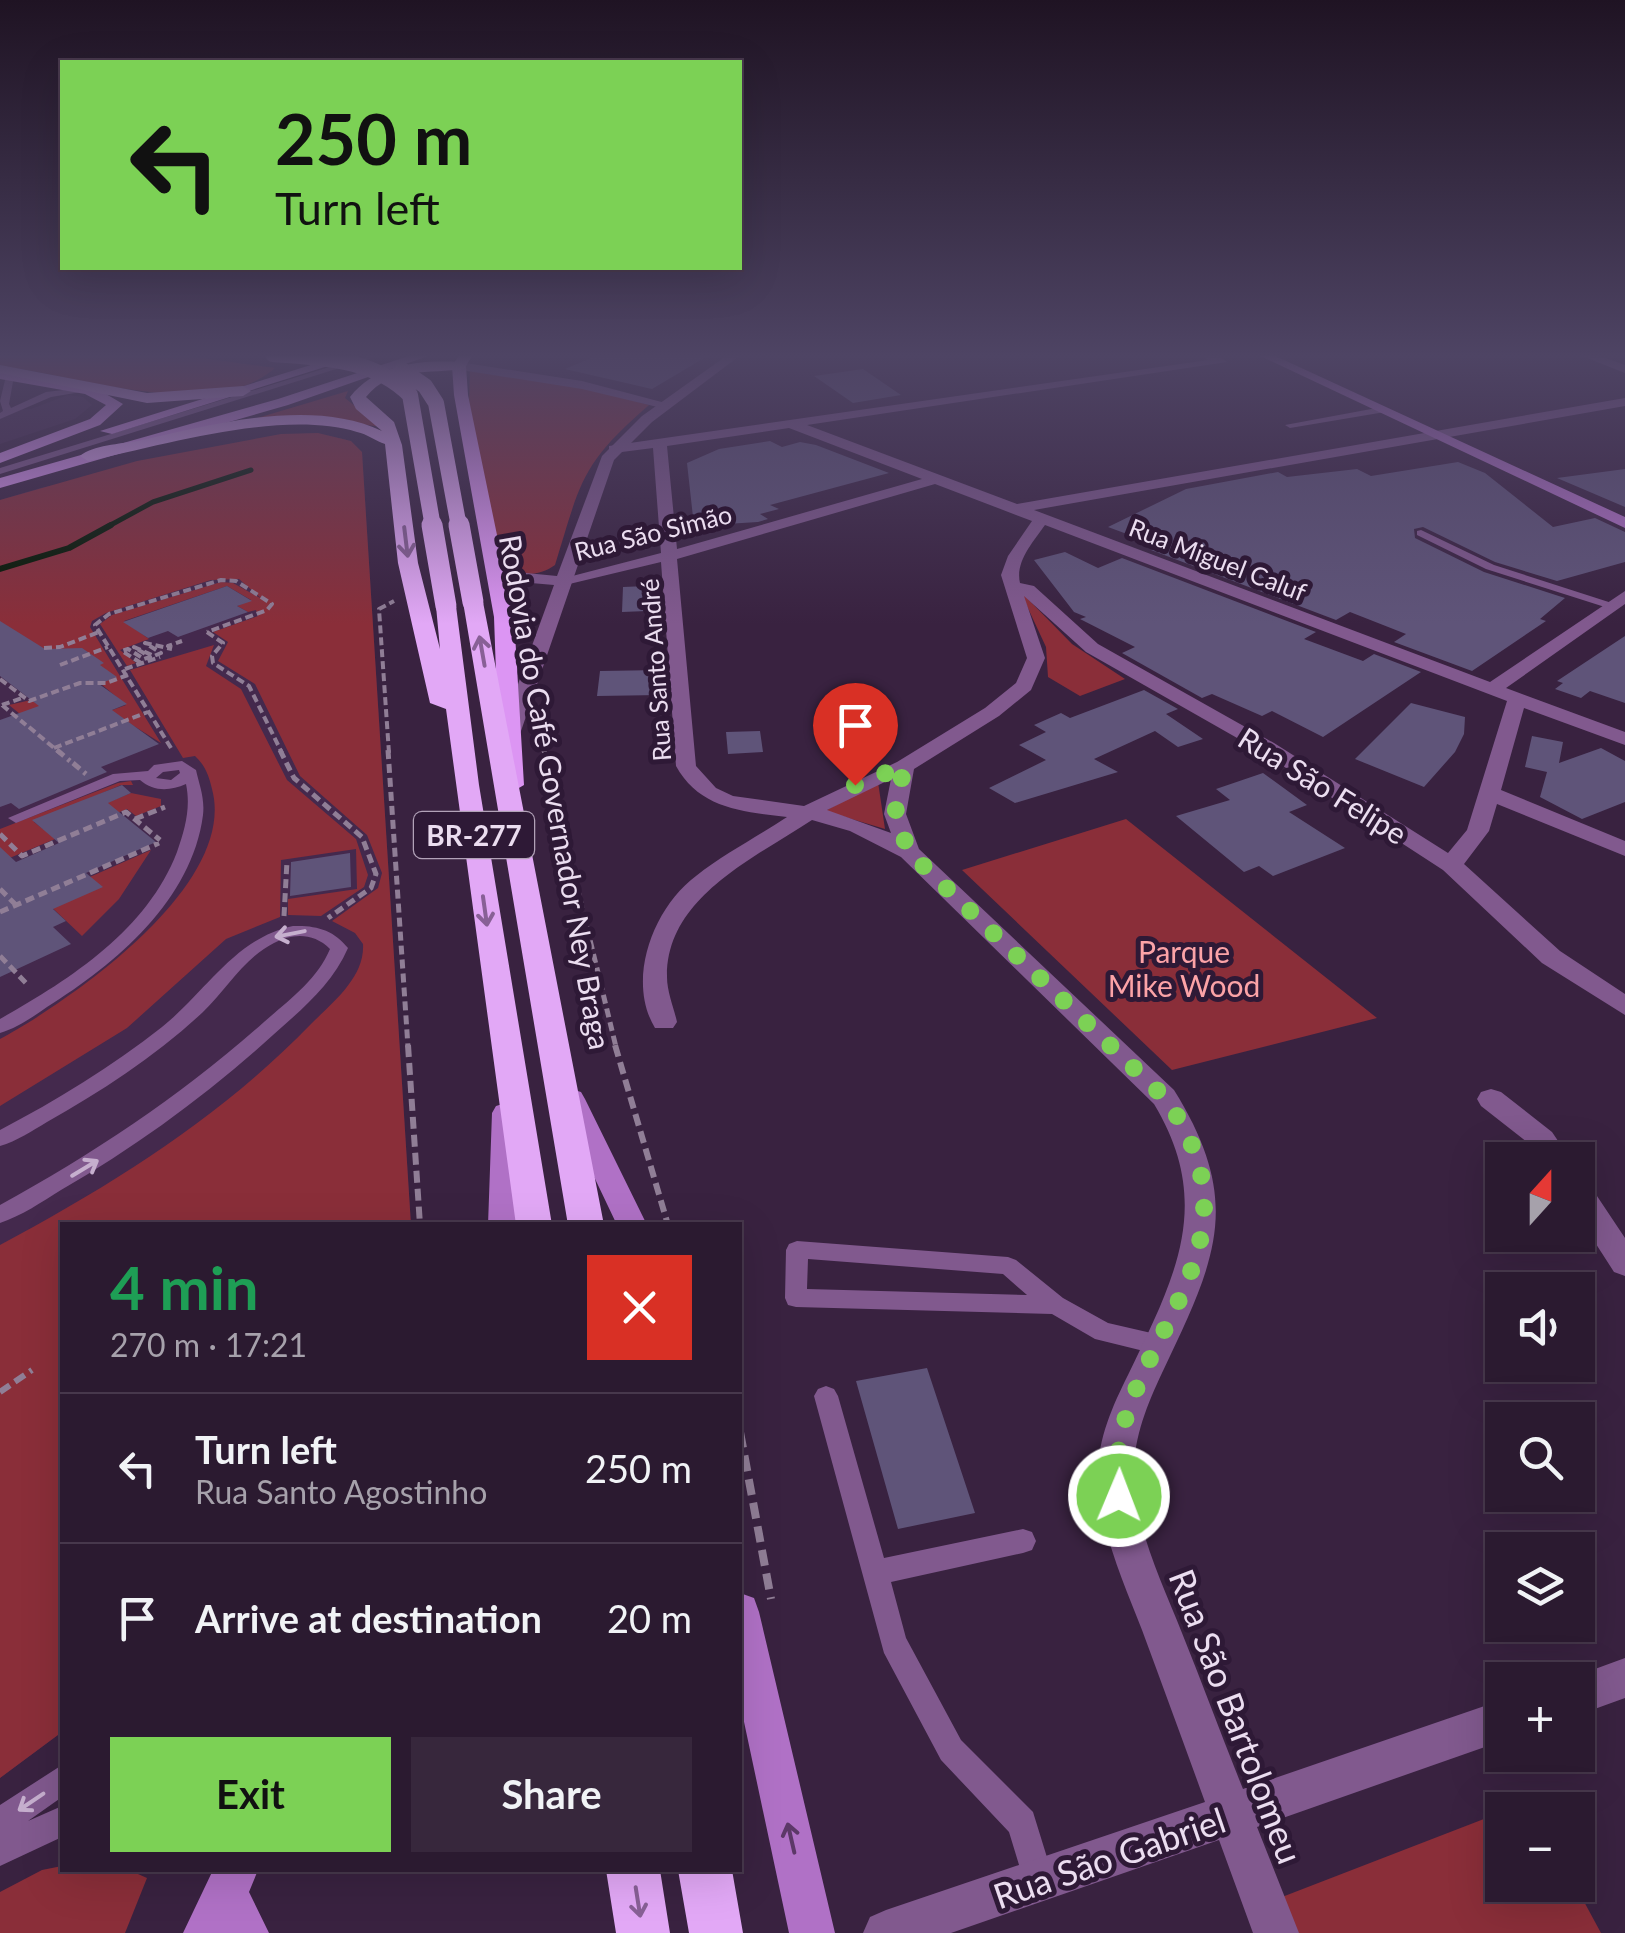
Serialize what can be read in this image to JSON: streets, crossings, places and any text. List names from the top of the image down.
{
  "streets": {
    "highway": ["Rodovia do Café Governador Ney Braga", "BR-277"],
    "street": [
      "Rua São Simão",
      "Rua Miguel Caluf",
      "Rua Santo André",
      "Rua São Felipe",
      "Rua São Bartolomeu",
      "Rua São Gabriel"
    ]
  },
  "crossings": [
    ["Rua São Simão", "Rua Miguel Caluf"],
    ["Rua São Simão", "Rua Santo André"],
    ["Rua Santo André", "Rua São Bartolomeu"],
    ["Rua São Bartolomeu", "Rua São Gabriel"]
  ],
  "parks": ["Parque Mike Wood"],
  "north": "top",
  "page": {
    "turn": ["250 m", "Turn left"],
    "map_buttons": ["+", "−"],
    "heading": ["4 min", "270 m · 17:21"],
    "list": [
      {
        "name": "Turn left",
        "note": "Rua Santo Agostinho",
        "value": "250 m"
      },
      {
        "name": "Arrive at destination",
        "value": "20 m"
      }
    ],
    "buttons": ["Exit", "Share"]
  }
}
